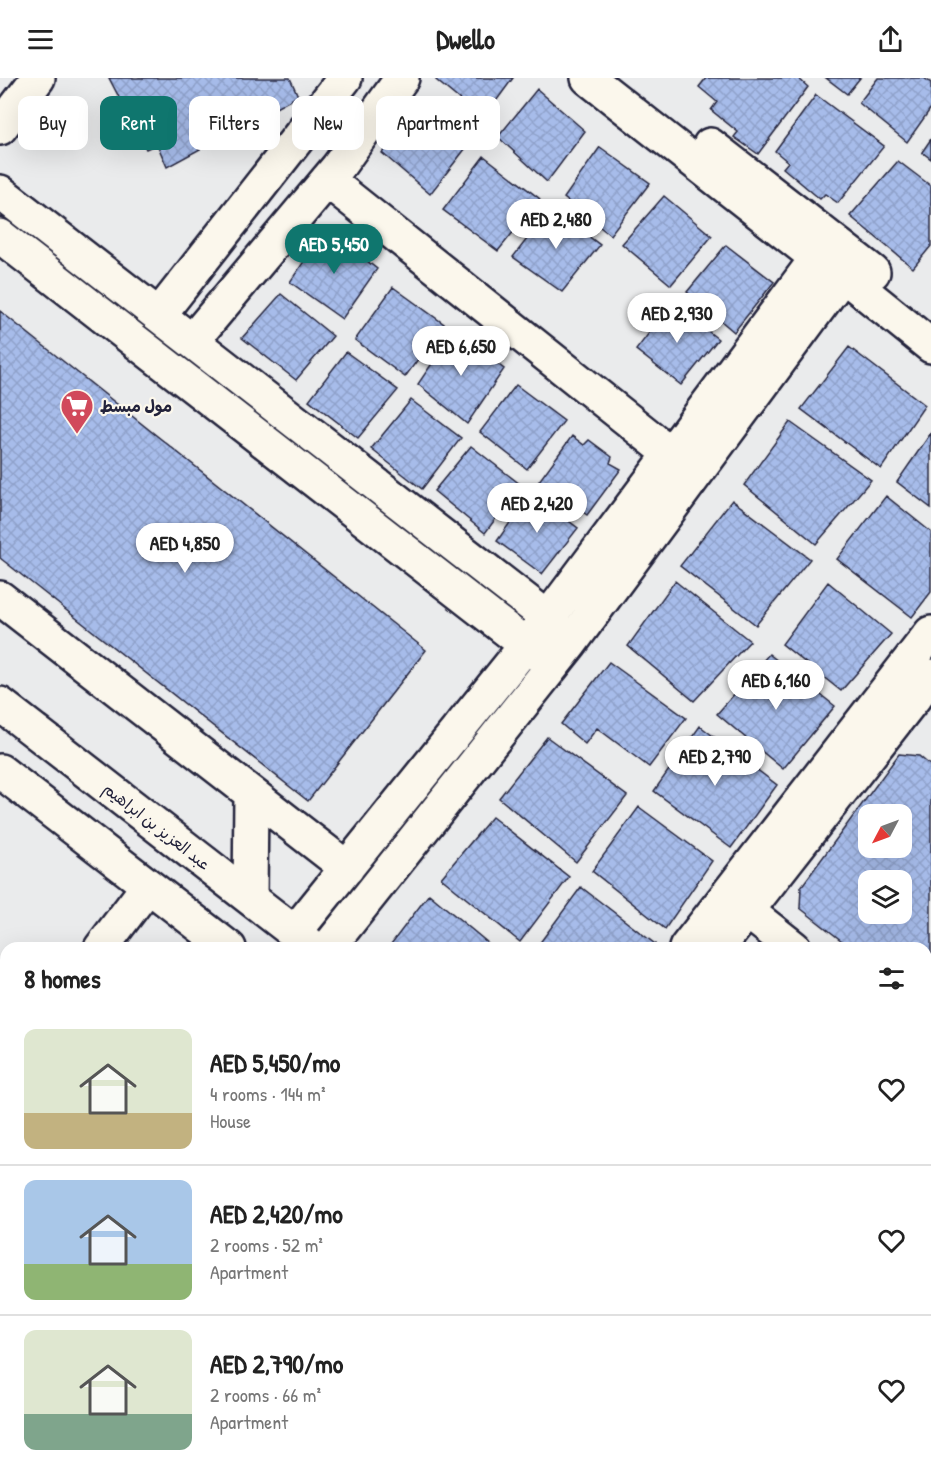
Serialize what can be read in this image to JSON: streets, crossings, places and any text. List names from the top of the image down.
{
  "streets": {
    "street": ["عبد العزيز بن ابراهيم"]
  },
  "places": {
    "supermarket": ["مول مبسط"]
  },
  "north": "bottom left",
  "page": {
    "header": "Dwello",
    "chip": [
      "Buy",
      "Rent",
      "Filters",
      "New",
      "Apartment"
    ],
    "price": [
      "AED 2,480",
      "AED 5,450",
      "AED 2,930",
      "AED 6,650",
      "AED 2,420",
      "AED 4,850",
      "AED 6,160",
      "AED 2,790"
    ],
    "heading": "8 homes",
    "list": [
      {
        "name": "AED 5,450/mo",
        "note": "4 rooms · 144 m² · House"
      },
      {
        "name": "AED 2,420/mo",
        "note": "2 rooms · 52 m² · Apartment"
      },
      {
        "name": "AED 2,790/mo",
        "note": "2 rooms · 66 m² · Apartment"
      }
    ]
  }
}
